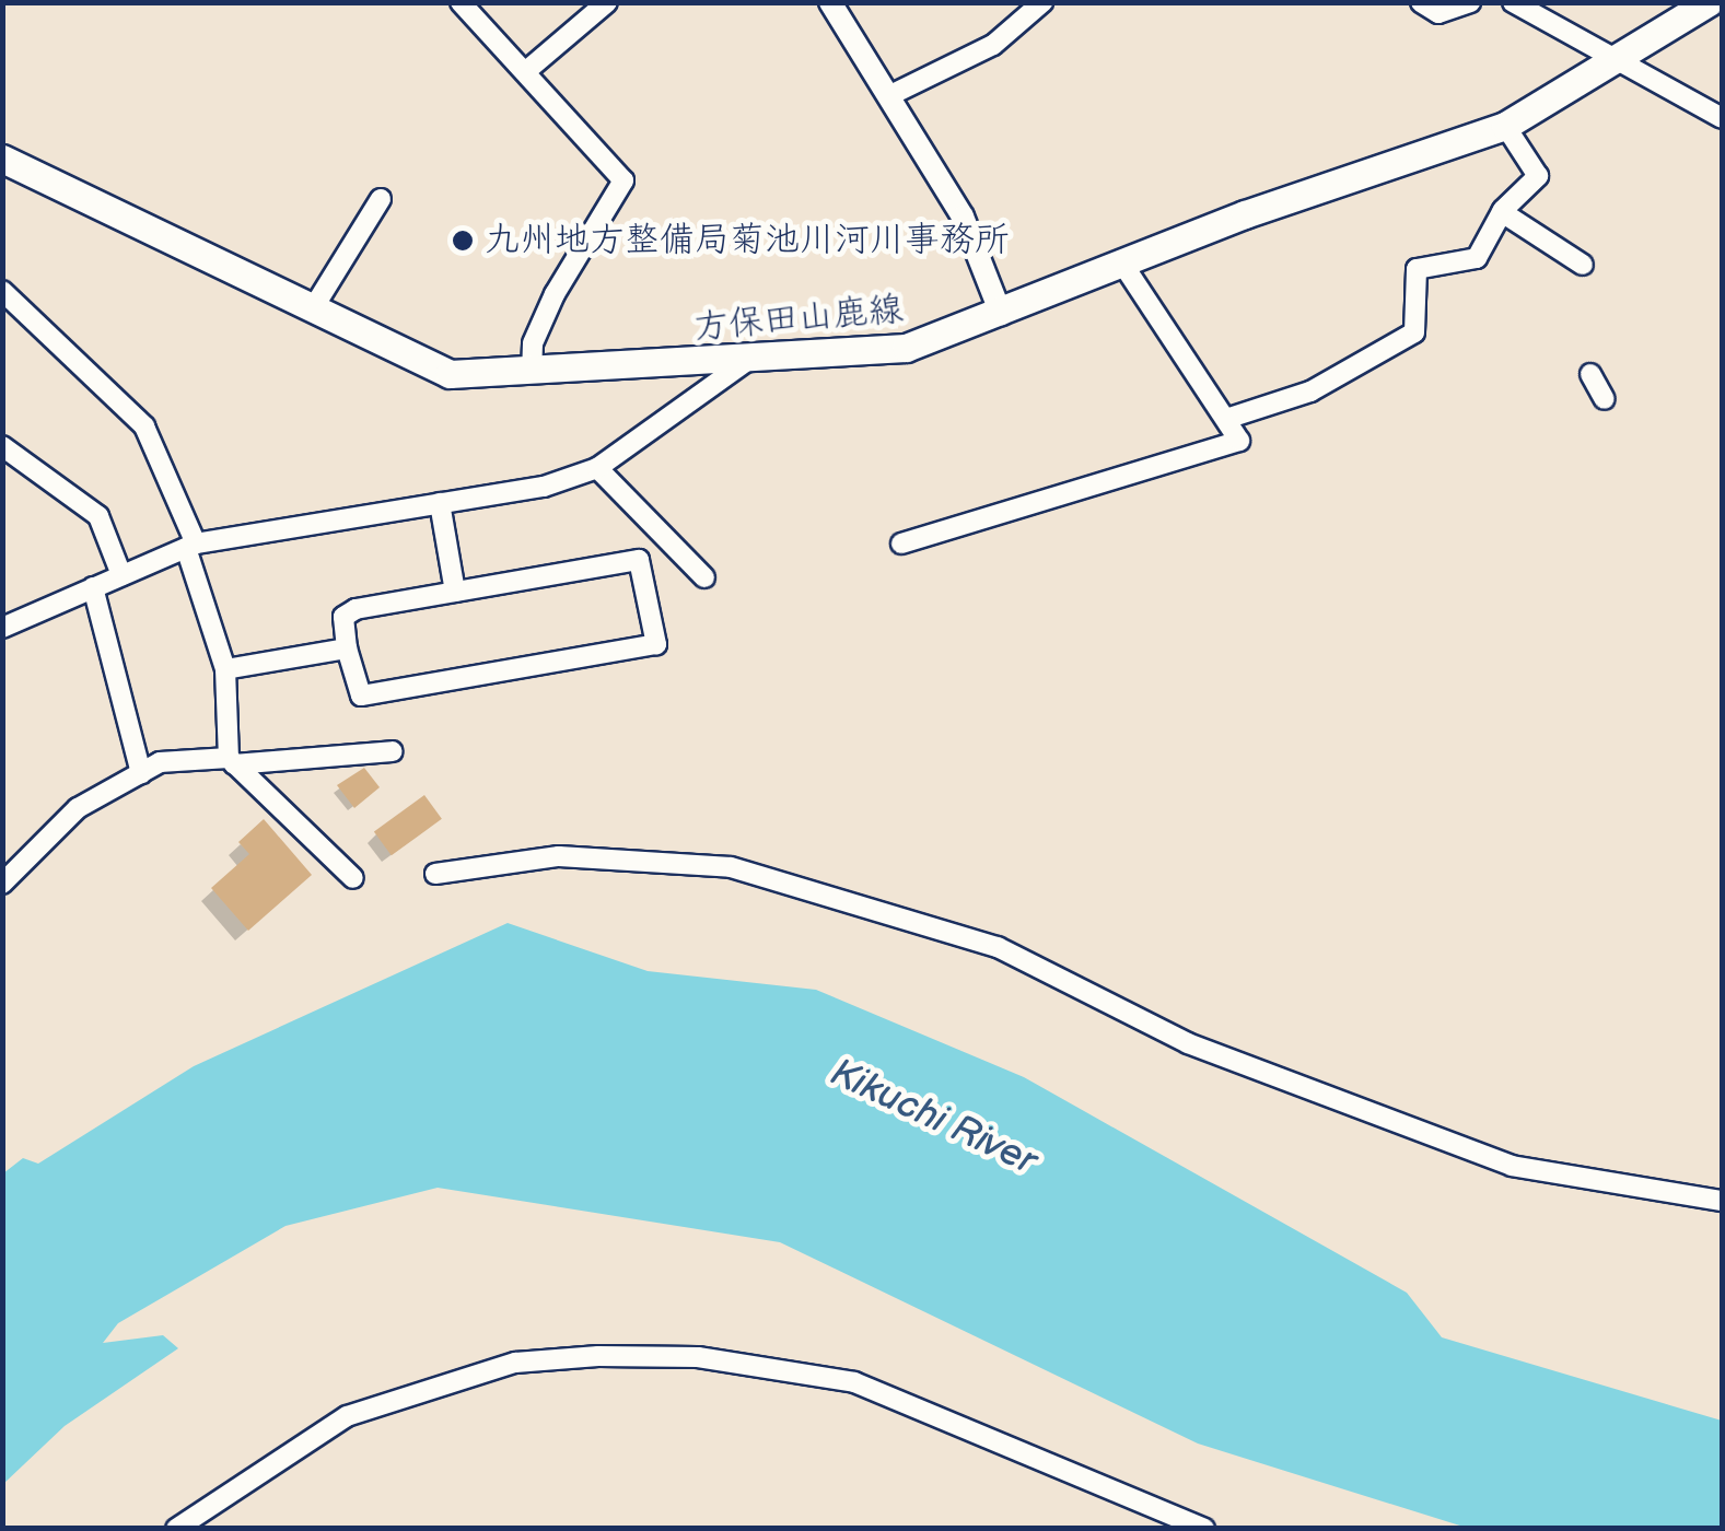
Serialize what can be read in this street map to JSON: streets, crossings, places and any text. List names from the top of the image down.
{
  "streets": {
    "main road": ["方保田山鹿線"]
  },
  "water": ["Kikuchi River"],
  "places": ["九州地方整備局菊池川河川事務所"]
}
